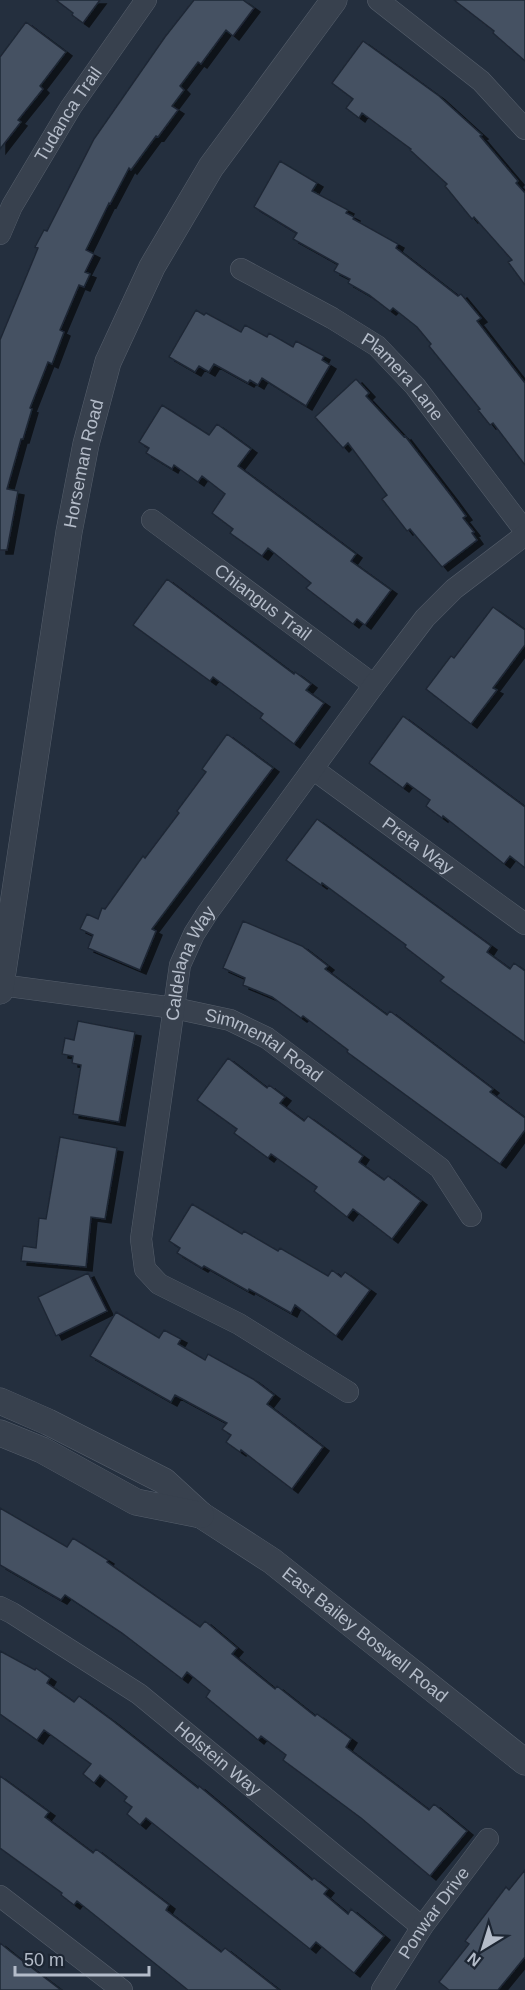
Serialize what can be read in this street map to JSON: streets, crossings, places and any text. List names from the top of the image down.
{
  "streets": {
    "street": [
      "Tudanca Trail",
      "Plamera Lane",
      "Horseman Road",
      "Chiangus Trail",
      "Preta Way",
      "Caldelana Way",
      "Simmental Road",
      "East Bailey Boswell Road",
      "Holstein Way",
      "Ponwar Drive"
    ]
  },
  "crossings": [
    ["Plamera Lane", "Caldelana Way"],
    ["Horseman Road", "Simmental Road"],
    ["Chiangus Trail", "Caldelana Way"],
    ["Preta Way", "Caldelana Way"],
    ["Caldelana Way", "Simmental Road"],
    ["Holstein Way", "Ponwar Drive"]
  ],
  "scale_bar": "50 m",
  "north": "bottom left"
}
